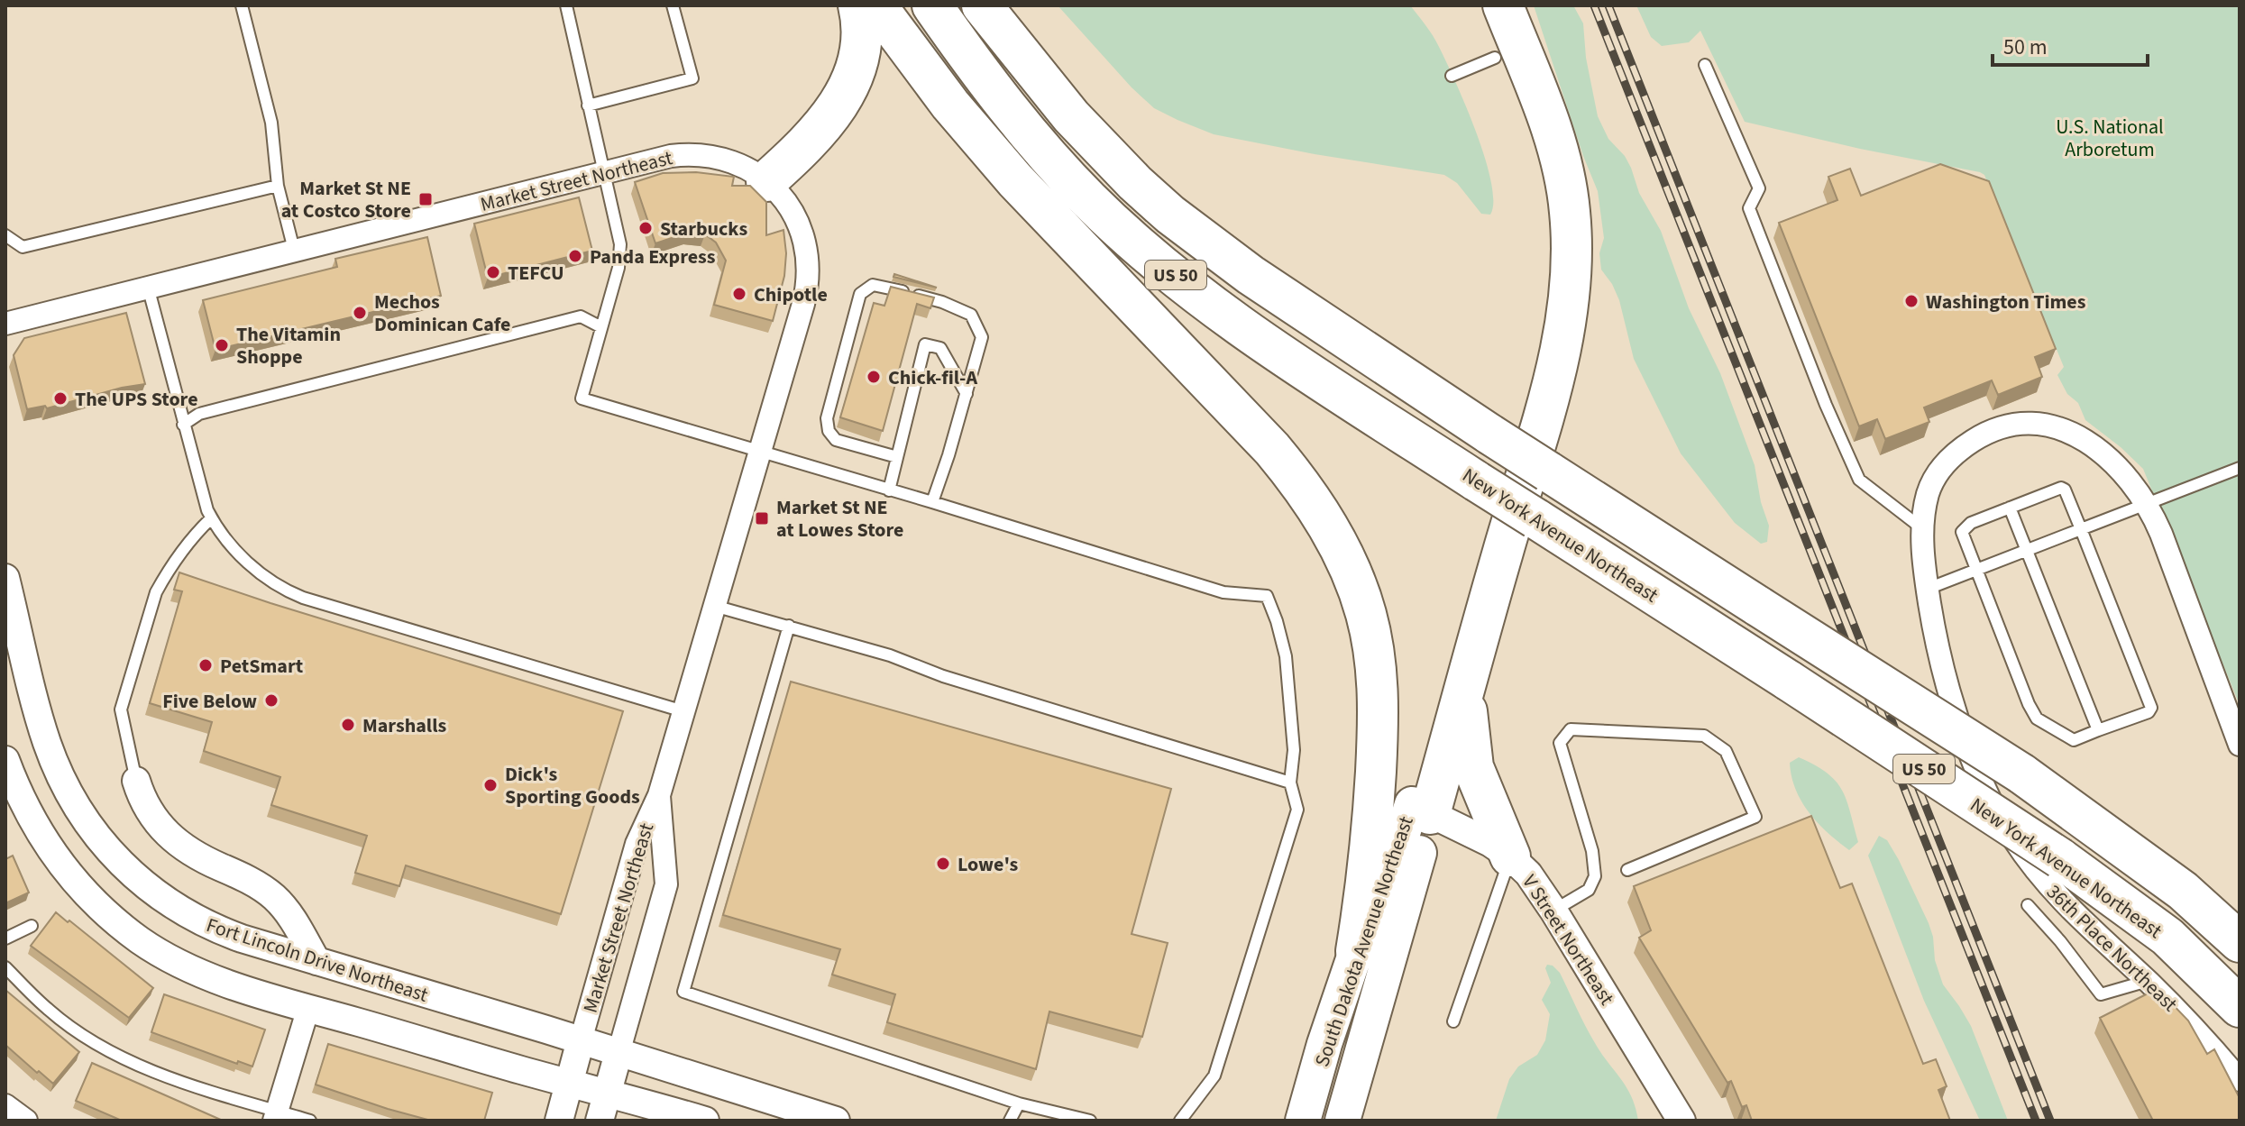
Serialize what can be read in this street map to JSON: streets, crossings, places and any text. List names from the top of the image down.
{
  "streets": {
    "highway": ["US 50", "New York Avenue Northeast"],
    "main road": ["South Dakota Avenue Northeast"],
    "street": [
      "Market Street Northeast",
      "V Street Northeast",
      "36th Place Northeast",
      "Fort Lincoln Drive Northeast"
    ]
  },
  "crossings": [
    ["Market Street Northeast", "Fort Lincoln Drive Northeast"],
    ["V Street Northeast", "South Dakota Avenue Northeast"]
  ],
  "parks": ["U.S. National Arboretum"],
  "places": {
    "transit": ["Market St NE at Costco Store", "Market St NE at Lowes Store"],
    "other": [
      "Starbucks",
      "Panda Express",
      "TEFCU",
      "Chipotle",
      "Washington Times",
      "Mechos Dominican Cafe",
      "The Vitamin Shoppe",
      "Chick-fil-A",
      "The UPS Store",
      "PetSmart",
      "Five Below",
      "Marshalls",
      "Dick's Sporting Goods",
      "Lowe's"
    ]
  },
  "scale_bar": "50 m"
}
